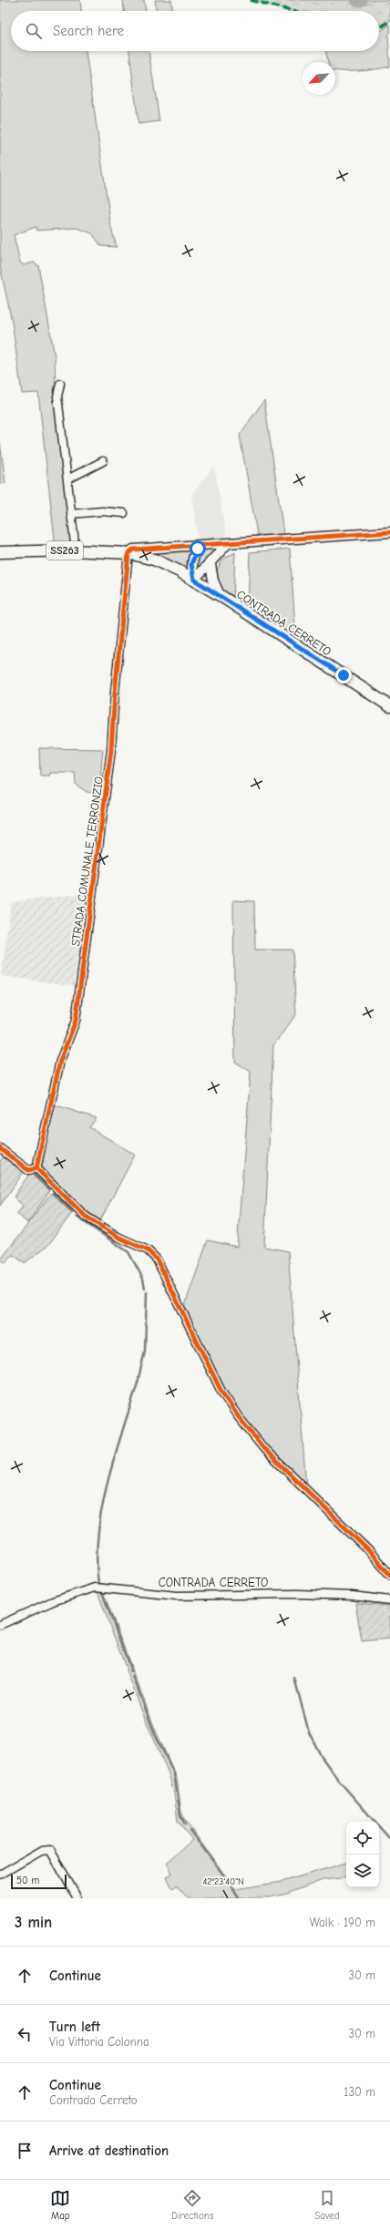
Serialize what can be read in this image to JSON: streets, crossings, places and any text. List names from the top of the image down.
{
  "streets": {
    "main road": ["SS263", "CONTRADA CERRETO"],
    "street": ["STRADA COMUNALE TERRONZIO"]
  },
  "crossings": [
    ["SS263", "CONTRADA CERRETO"],
    ["SS263", "STRADA COMUNALE TERRONZIO"]
  ],
  "scale_bar": "50 m",
  "north": "bottom left",
  "page": {
    "search": "Search here",
    "scale": "50 m",
    "heading": ["3 min", "Walk · 190 m"],
    "list": [
      ["Continue", "30 m"],
      ["Turn left", "Via Vittoria Colonna", "30 m"],
      ["Continue", "Contrada Cerreto", "130 m"],
      "Arrive at destination"
    ],
    "nav": ["Map", "Directions", "Saved"]
  },
  "coordinates": ["42°23'40\"N"]
}
